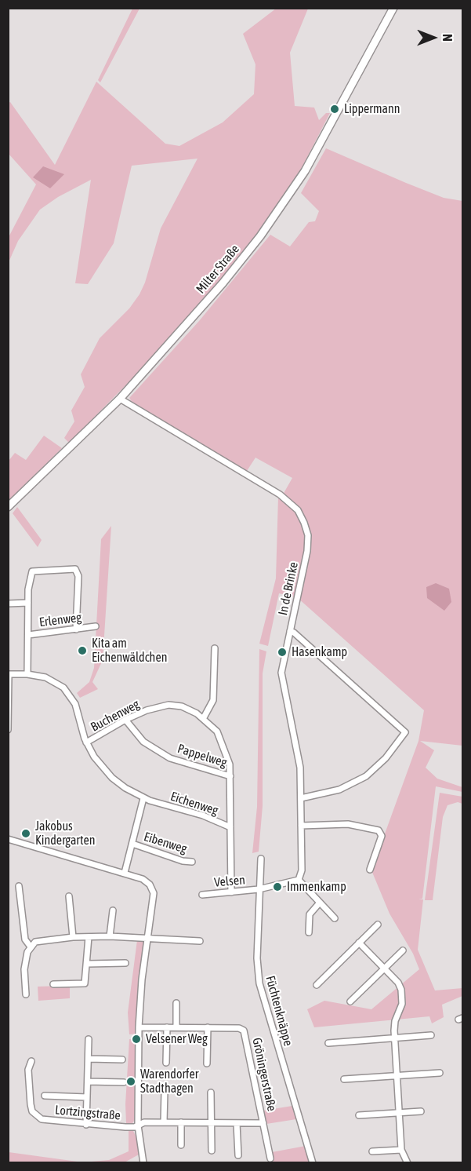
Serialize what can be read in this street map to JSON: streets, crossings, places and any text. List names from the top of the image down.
{
  "streets": {
    "main road": ["Milter Straße"],
    "street": [
      "In de Brinke",
      "Erlenweg",
      "Buchenweg",
      "Pappelweg",
      "Eichenweg",
      "Eibenweg",
      "Velsen",
      "Füchtenknäppe",
      "Gröningerstraße",
      "Lortzingstraße"
    ]
  },
  "crossings": [
    ["Milter Straße", "In de Brinke"],
    ["Buchenweg", "Pappelweg"],
    ["Buchenweg", "Eichenweg"],
    ["Eichenweg", "Velsen"],
    ["Velsen", "Füchtenknäppe"],
    ["Gröningerstraße", "Lortzingstraße"]
  ],
  "places": [
    "Lippermann",
    "Kita am Eichenwäldchen",
    "Hasenkamp",
    "Jakobus Kindergarten",
    "Immenkamp",
    "Velsener Weg",
    "Warendorfer Stadthagen"
  ],
  "north": "right"
}
